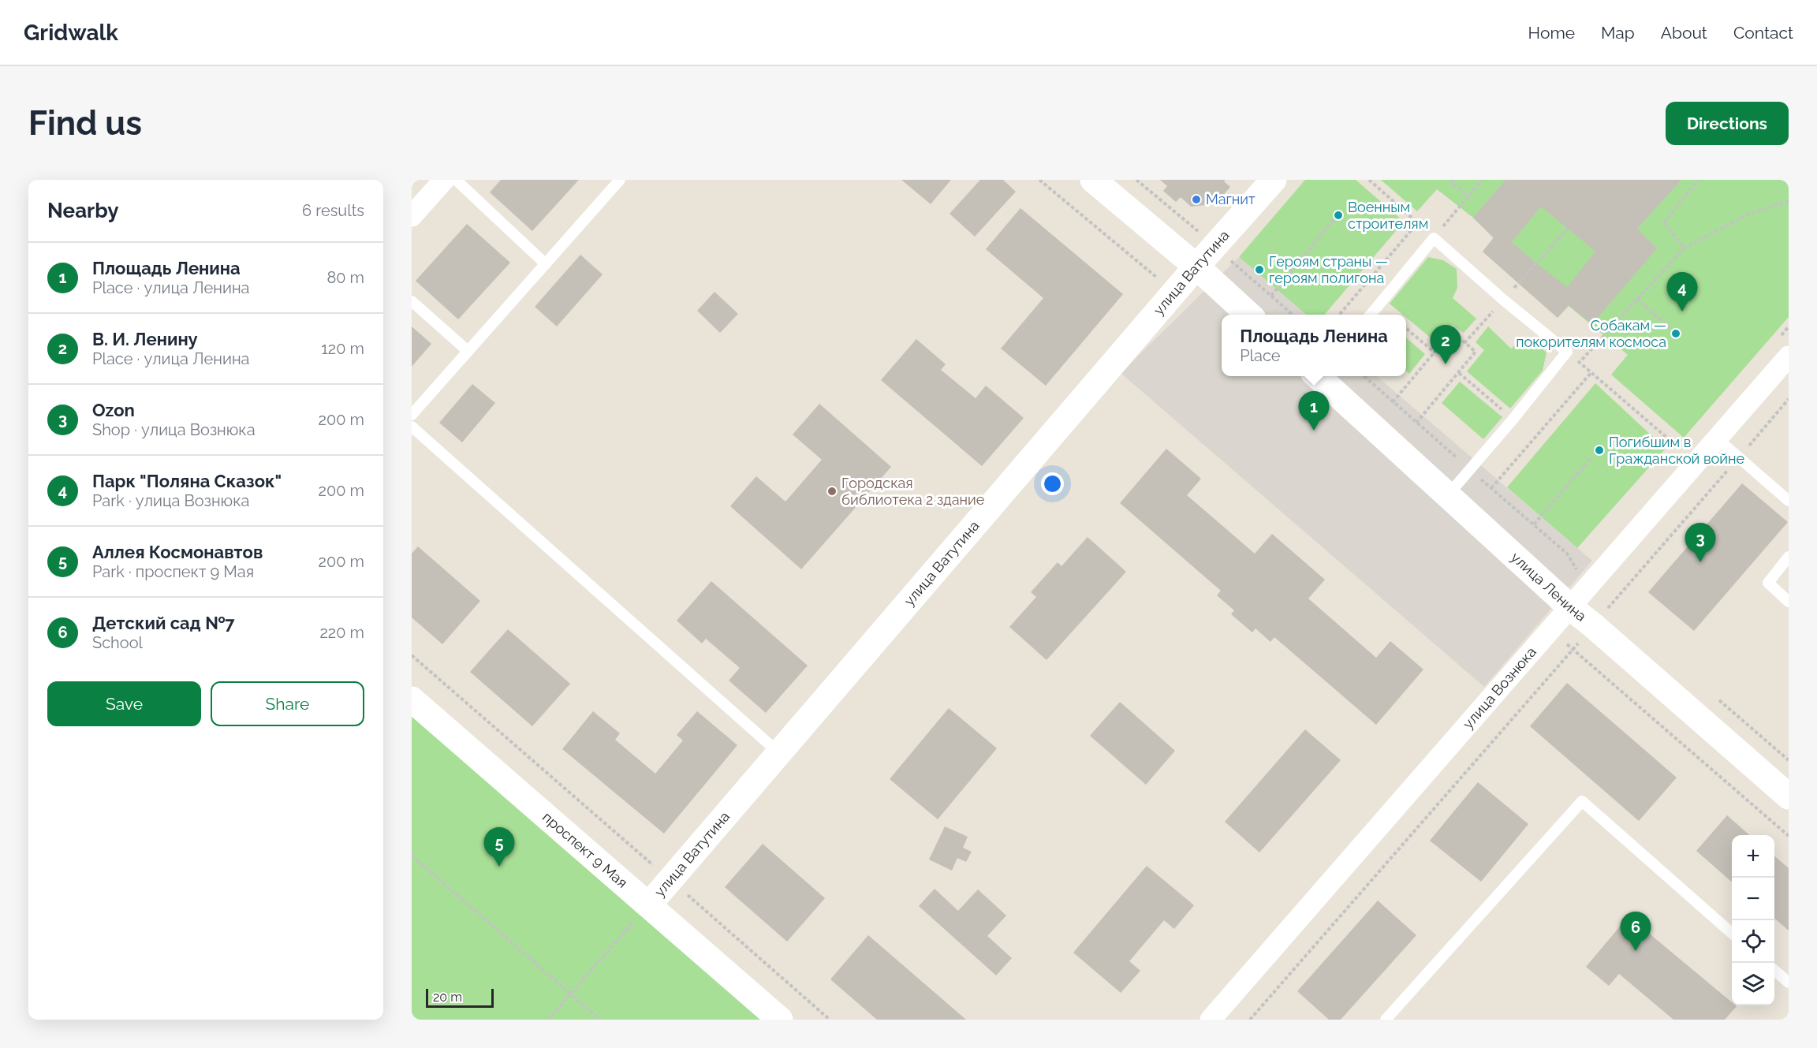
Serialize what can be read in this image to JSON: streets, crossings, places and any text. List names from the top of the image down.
{
  "streets": {
    "street": [
      "улица Ватутина",
      "улица Ленина",
      "улица Вознюка",
      "проспект 9 Мая"
    ]
  },
  "crossings": [
    ["улица Ватутина", "проспект 9 Мая"],
    ["улица Ленина", "улица Вознюка"]
  ],
  "places": [
    "Магнит",
    "Военным строителям",
    "Героям страны — героям полигона",
    "Собакам — покорителям космоса",
    "Погибшим в Гражданской войне",
    "Городская библиотека 2 здание"
  ],
  "scale_bar": "20 m",
  "page": {
    "header": "Gridwalk",
    "nav": [
      "Home",
      "Map",
      "About",
      "Contact"
    ],
    "buttons": [
      "Directions",
      ["Save", "Share"]
    ],
    "title": "Find us",
    "heading": ["Nearby", "6 results"],
    "list": [
      {
        "mark": "1",
        "name": "Площадь Ленина",
        "note": "Place · улица Ленина",
        "value": "80 m"
      },
      {
        "mark": "2",
        "name": "В. И. Ленину",
        "note": "Place · улица Ленина",
        "value": "120 m"
      },
      {
        "mark": "3",
        "name": "Ozon",
        "note": "Shop · улица Вознюка",
        "value": "200 m"
      },
      {
        "mark": "4",
        "name": "Парк \"Поляна Сказок\"",
        "note": "Park · улица Вознюка",
        "value": "200 m"
      },
      {
        "mark": "5",
        "name": "Аллея Космонавтов",
        "note": "Park · проспект 9 Мая",
        "value": "200 m"
      },
      {
        "mark": "6",
        "name": "Детский сад №7",
        "note": "School",
        "value": "220 m"
      }
    ],
    "pins": [
      "4",
      "2",
      "1",
      "3",
      "5",
      "6"
    ],
    "popup": ["Площадь Ленина", "Place"],
    "map_buttons": ["+", "−"],
    "scale": "20 m"
  }
}
